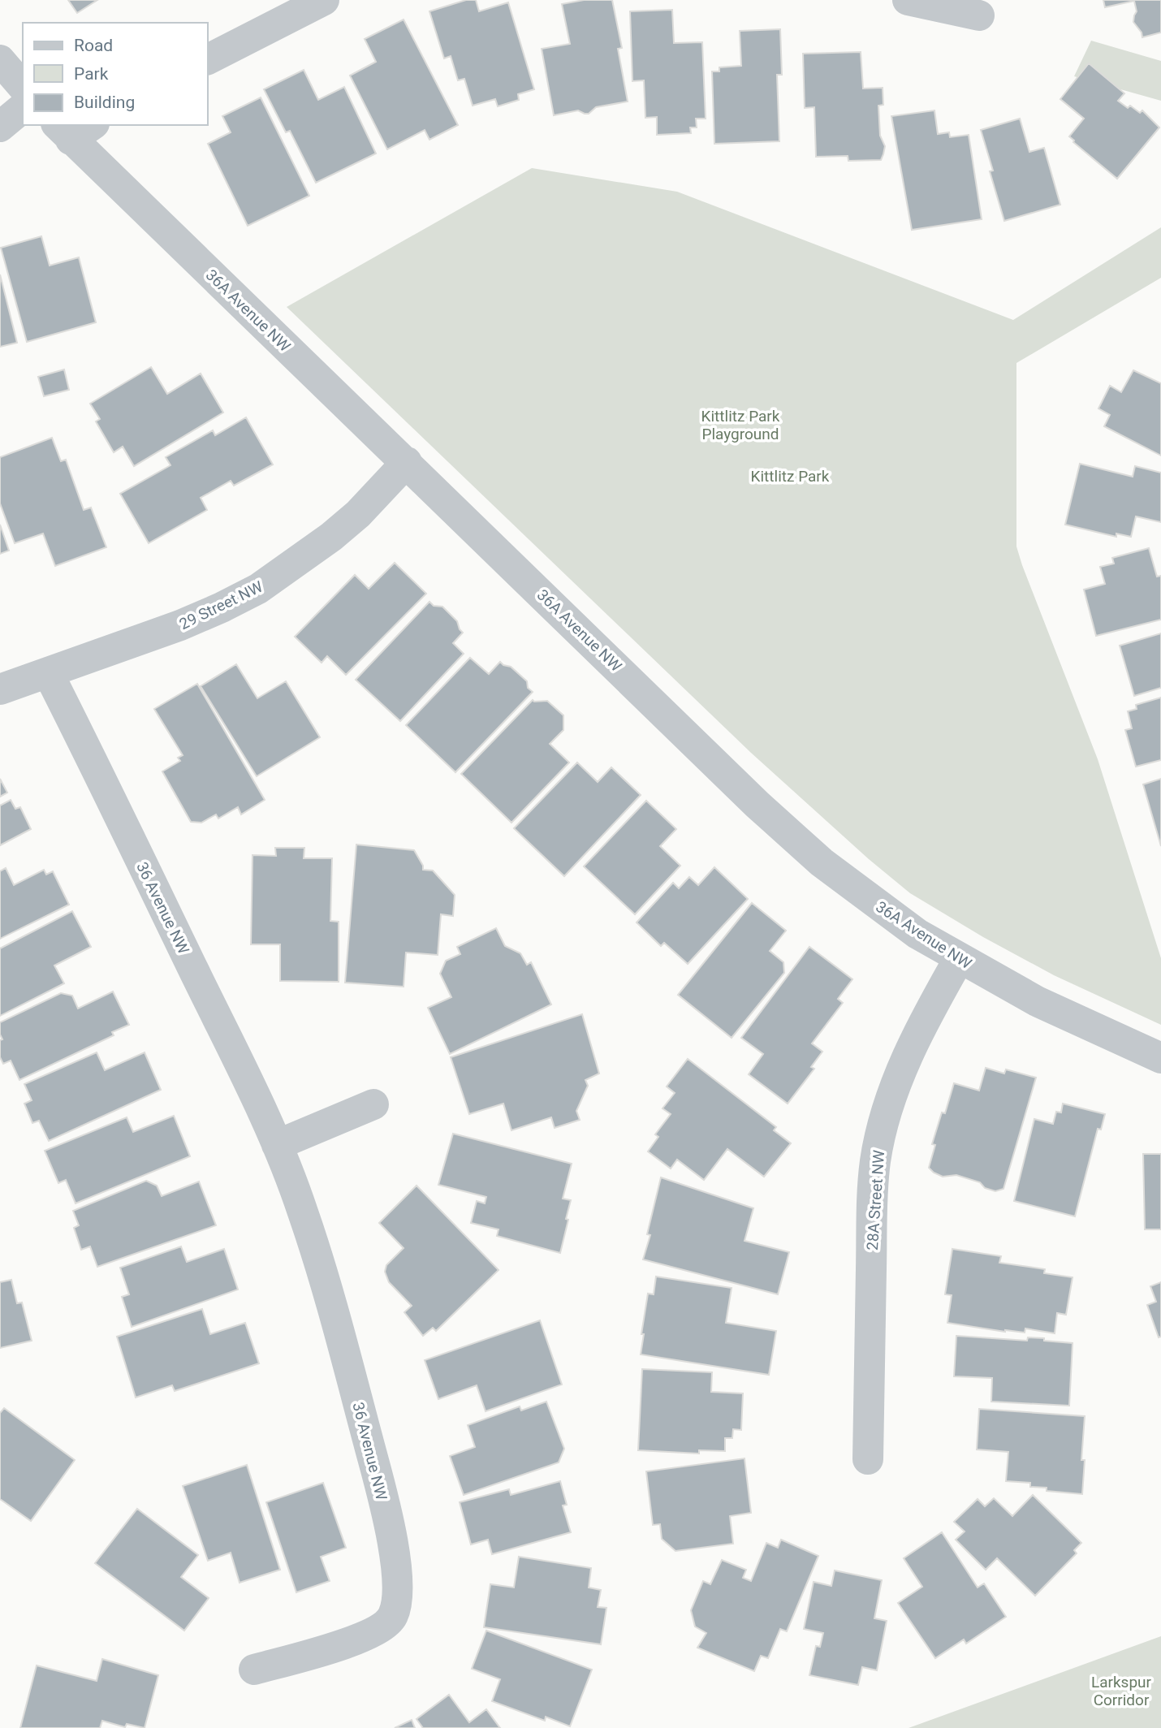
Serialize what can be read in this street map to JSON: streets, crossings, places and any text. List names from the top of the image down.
{
  "streets": {
    "street": [
      "36A Avenue NW",
      "29 Street NW",
      "36 Avenue NW",
      "28A Street NW"
    ]
  },
  "crossings": [
    ["36A Avenue NW", "29 Street NW"],
    ["36A Avenue NW", "28A Street NW"],
    ["29 Street NW", "36 Avenue NW"]
  ],
  "parks": ["Kittlitz Park Playground", "Kittlitz Park", "Larkspur Corridor"],
  "legend": ["Road", "Park", "Building"]
}
